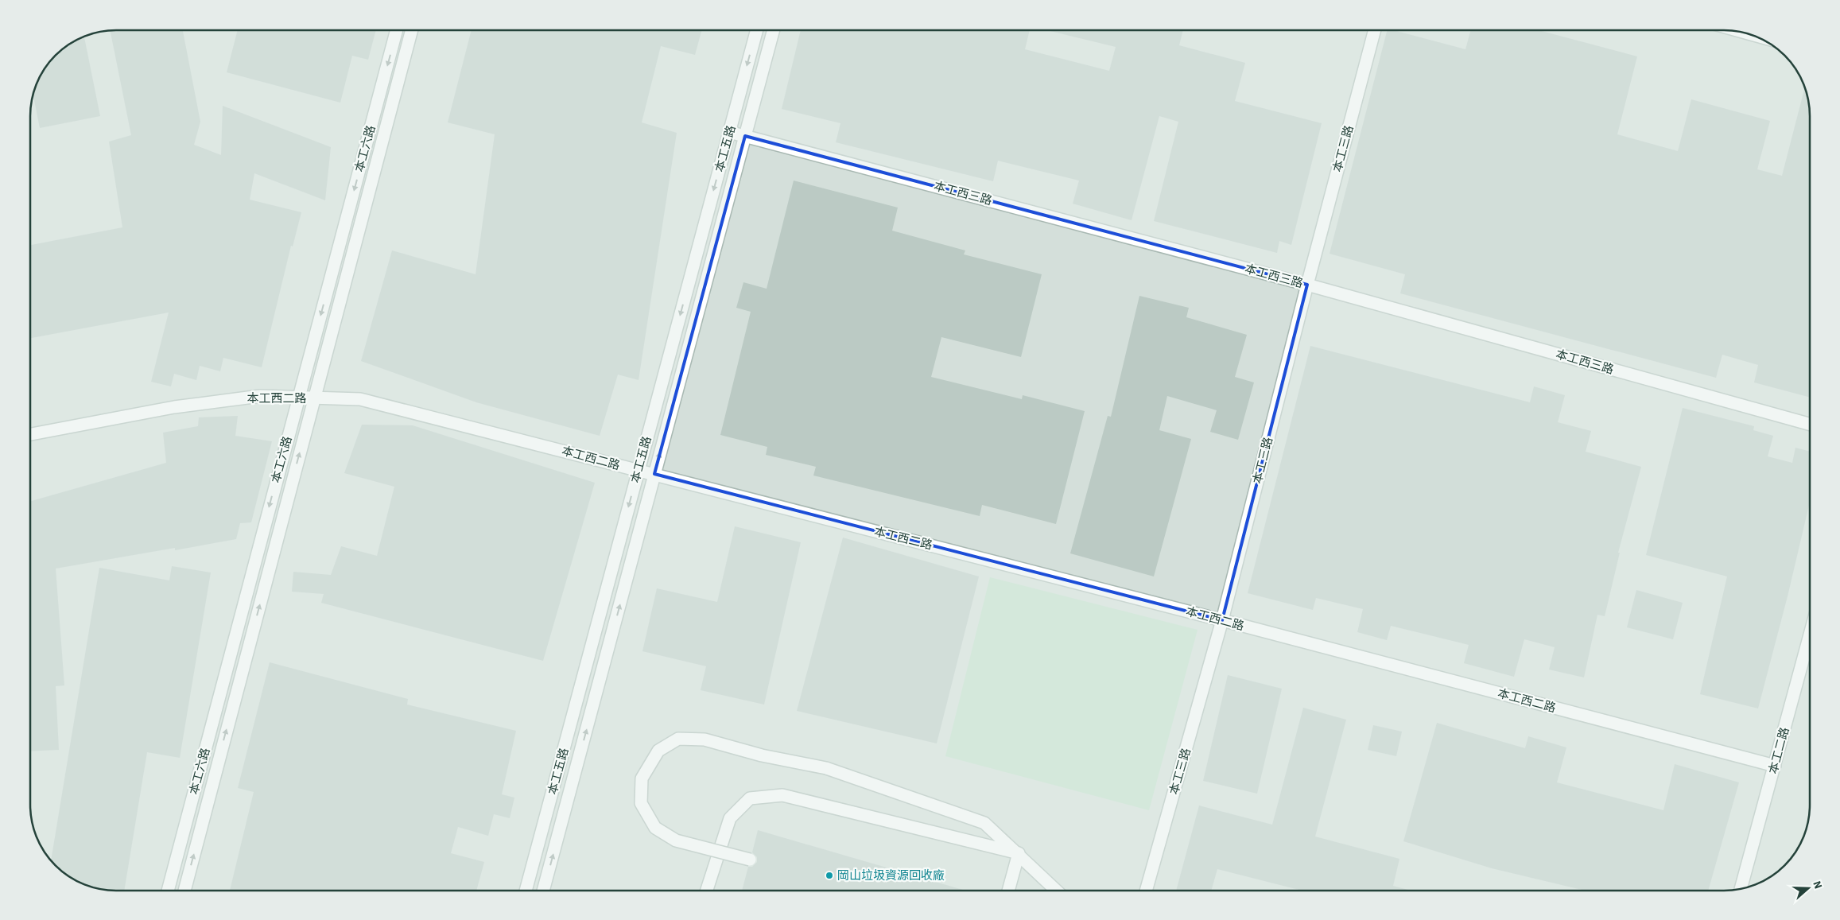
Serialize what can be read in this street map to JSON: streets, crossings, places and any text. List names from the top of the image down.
{
  "streets": {
    "street": [
      "本工六路",
      "本工五路",
      "本工三路",
      "本工西三路",
      "本工西二路",
      "本工二路"
    ]
  },
  "crossings": [
    ["本工六路", "本工西二路"],
    ["本工五路", "本工西三路"],
    ["本工五路", "本工西二路"],
    ["本工三路", "本工西三路"],
    ["本工三路", "本工西二路"],
    ["本工西二路", "本工二路"]
  ],
  "places": ["岡山垃圾資源回收廠"],
  "north": "right"
}
